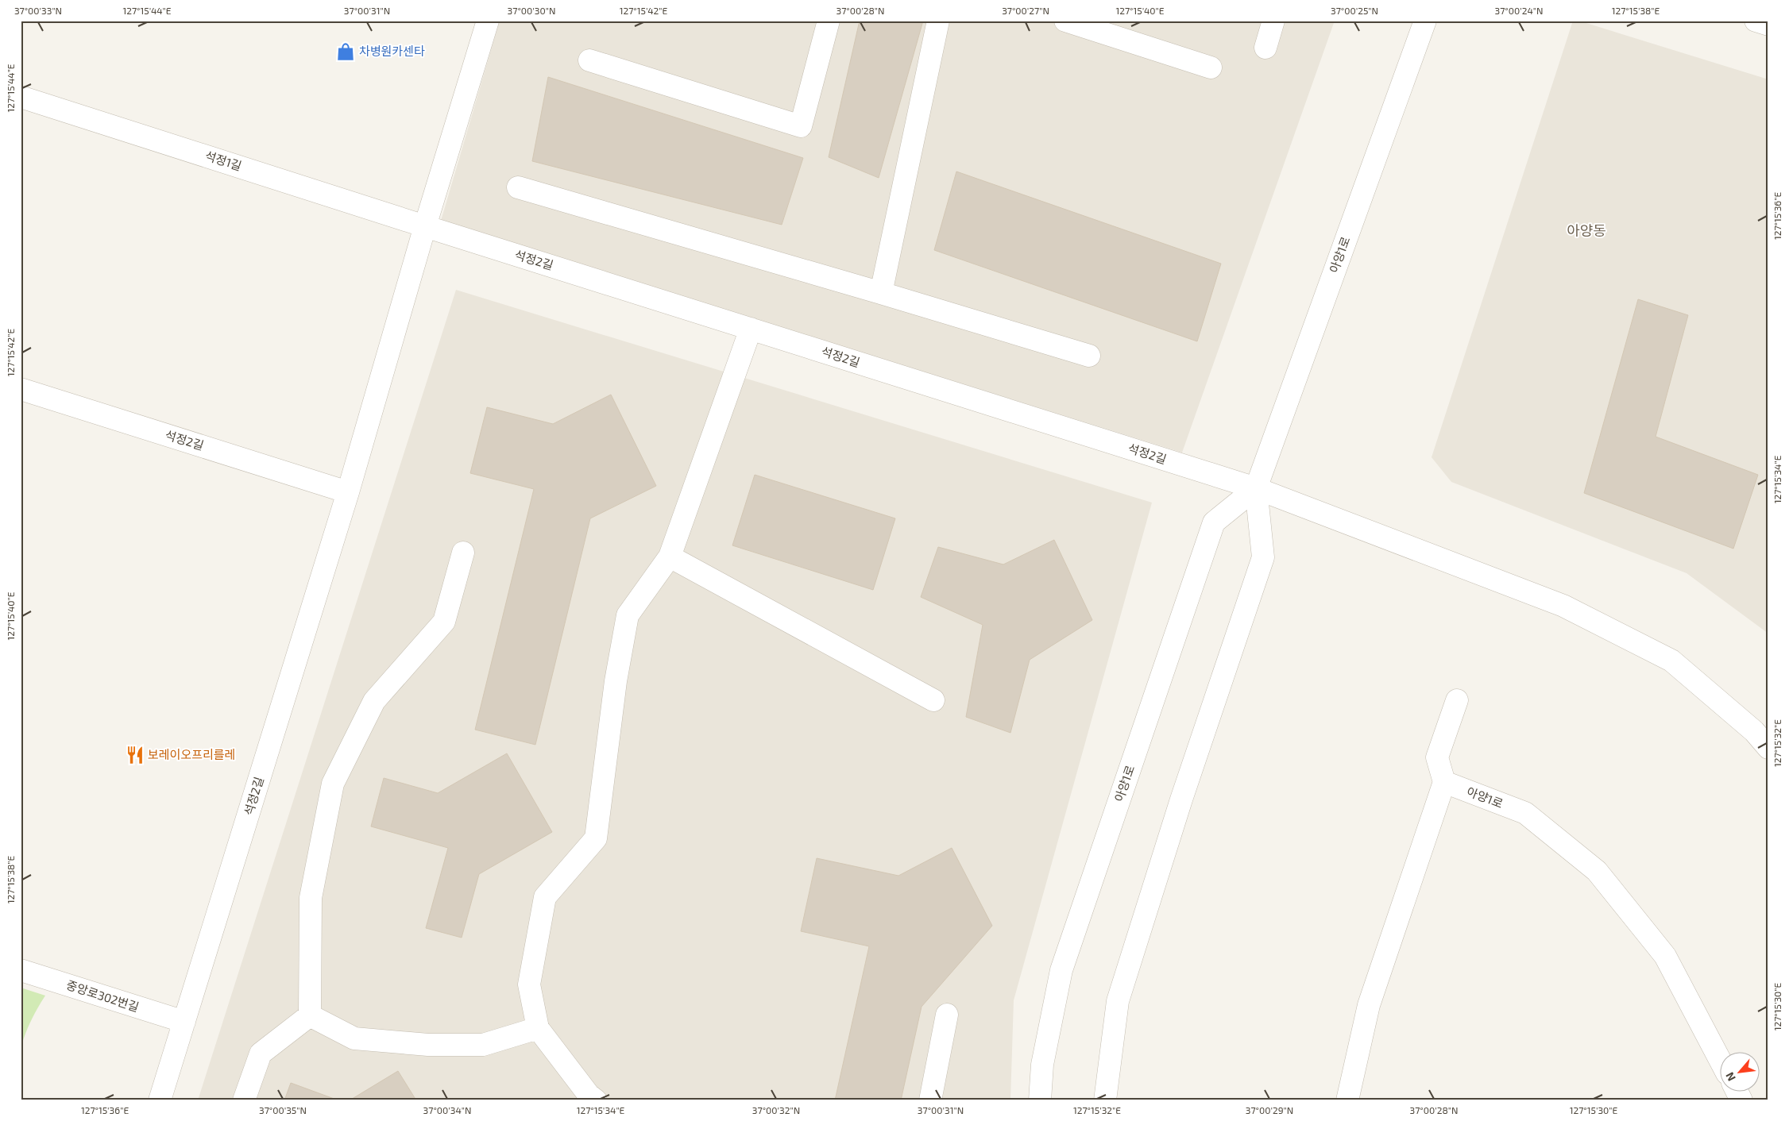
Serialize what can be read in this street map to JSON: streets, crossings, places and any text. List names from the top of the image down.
{
  "streets": {
    "street": [
      "석정1길",
      "아양1로",
      "석정2길",
      "중앙로302번길"
    ]
  },
  "crossings": [
    ["석정1길", "석정2길"],
    ["아양1로", "석정2길"],
    ["석정2길", "중앙로302번길"]
  ],
  "districts": ["아양동"],
  "places": {
    "shop": ["차병원카센타"],
    "restaurant": ["보레이오프리를레"]
  },
  "north": "bottom left",
  "coordinates": [
    "37°00'33\"N",
    "127°15'44\"E",
    "37°00'31\"N",
    "37°00'30\"N",
    "127°15'42\"E",
    "37°00'28\"N",
    "37°00'27\"N",
    "127°15'40\"E",
    "37°00'25\"N",
    "37°00'24\"N",
    "127°15'38\"E",
    "127°15'36\"E",
    "127°15'34\"E",
    "127°15'32\"E",
    "127°15'30\"E",
    "37°00'35\"N",
    "37°00'34\"N",
    "37°00'32\"N",
    "37°00'29\"N"
  ]
}
